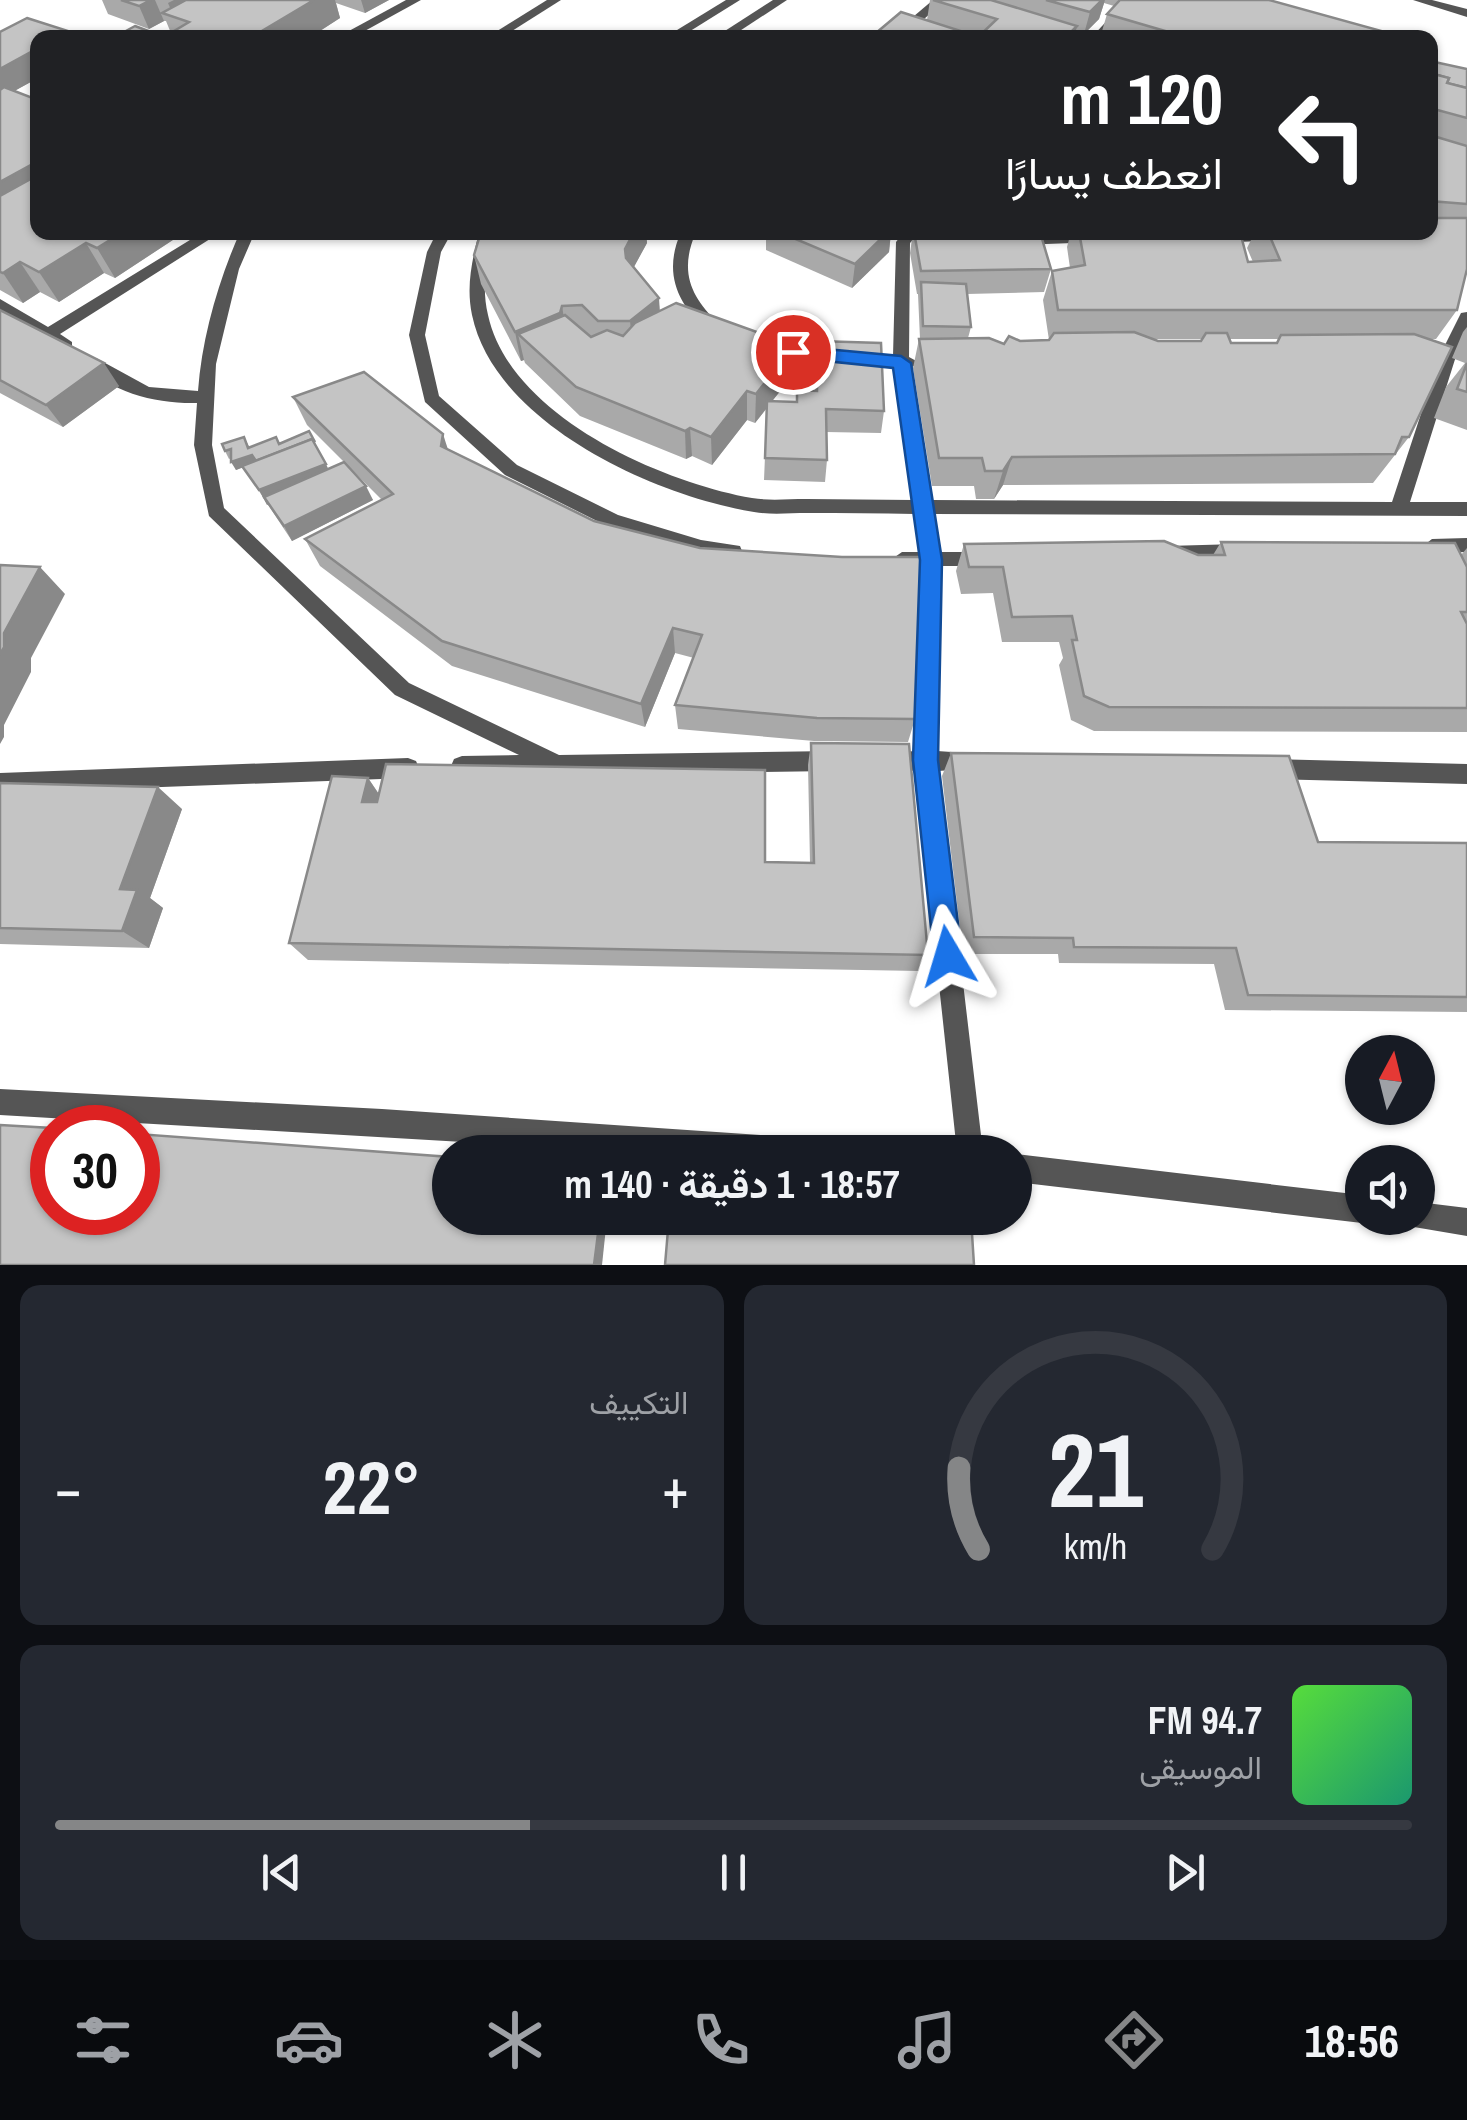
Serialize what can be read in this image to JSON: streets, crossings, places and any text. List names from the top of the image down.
{
  "north": "top",
  "page": {
    "turn": ["120 m", "انعطف يسارًا"],
    "limit": "30",
    "trip": "18:57 · 1 دقيقة · 140 m",
    "tile": "التكييف",
    "heat": ["−", "22°", "+"],
    "song": ["94.7 FM", "الموسيقى"],
    "tabs": "18:56",
    "gauge": ["21", "km/h"]
  }
}
